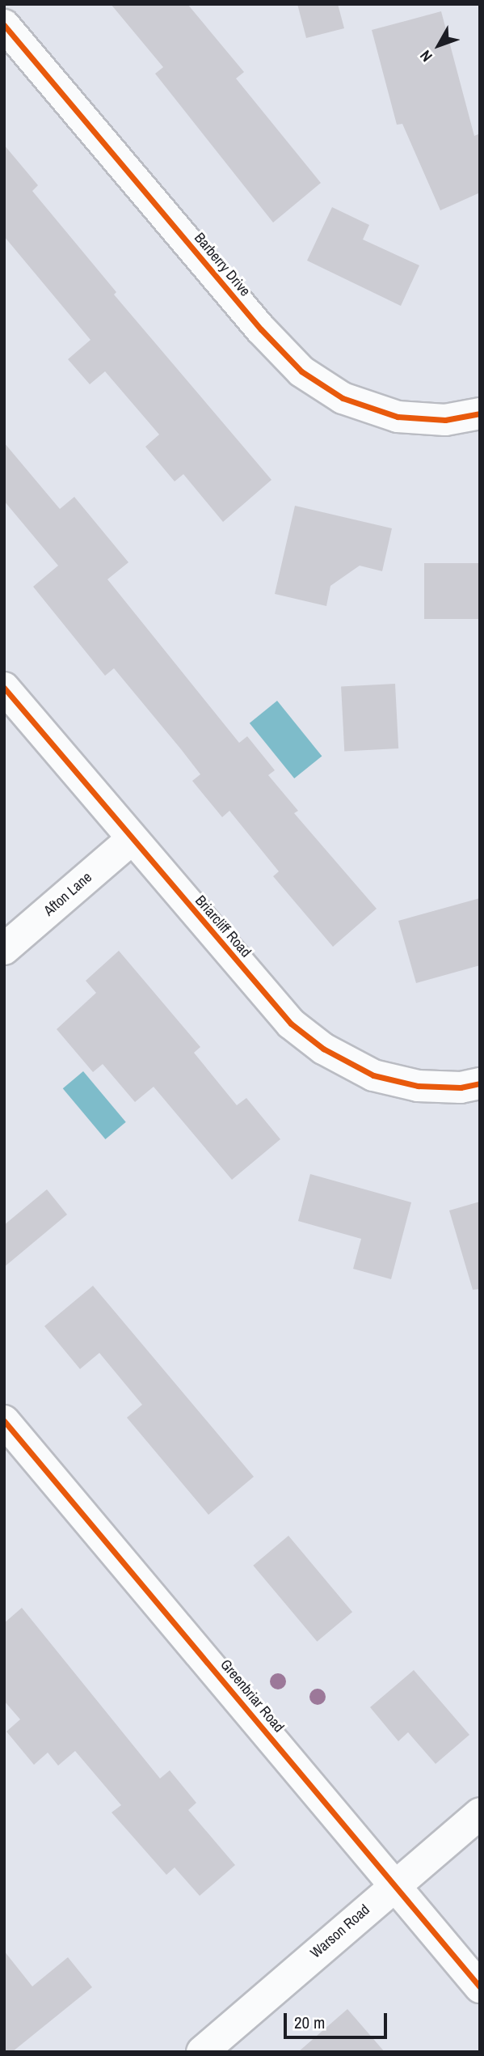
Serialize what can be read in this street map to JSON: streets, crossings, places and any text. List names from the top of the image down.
{
  "streets": {
    "street": [
      "Barberry Drive",
      "Afton Lane",
      "Briarcliff Road",
      "Greenbriar Road",
      "Warson Road"
    ]
  },
  "crossings": [
    ["Afton Lane", "Briarcliff Road"],
    ["Greenbriar Road", "Warson Road"]
  ],
  "scale_bar": "20 m",
  "north": "bottom left"
}
